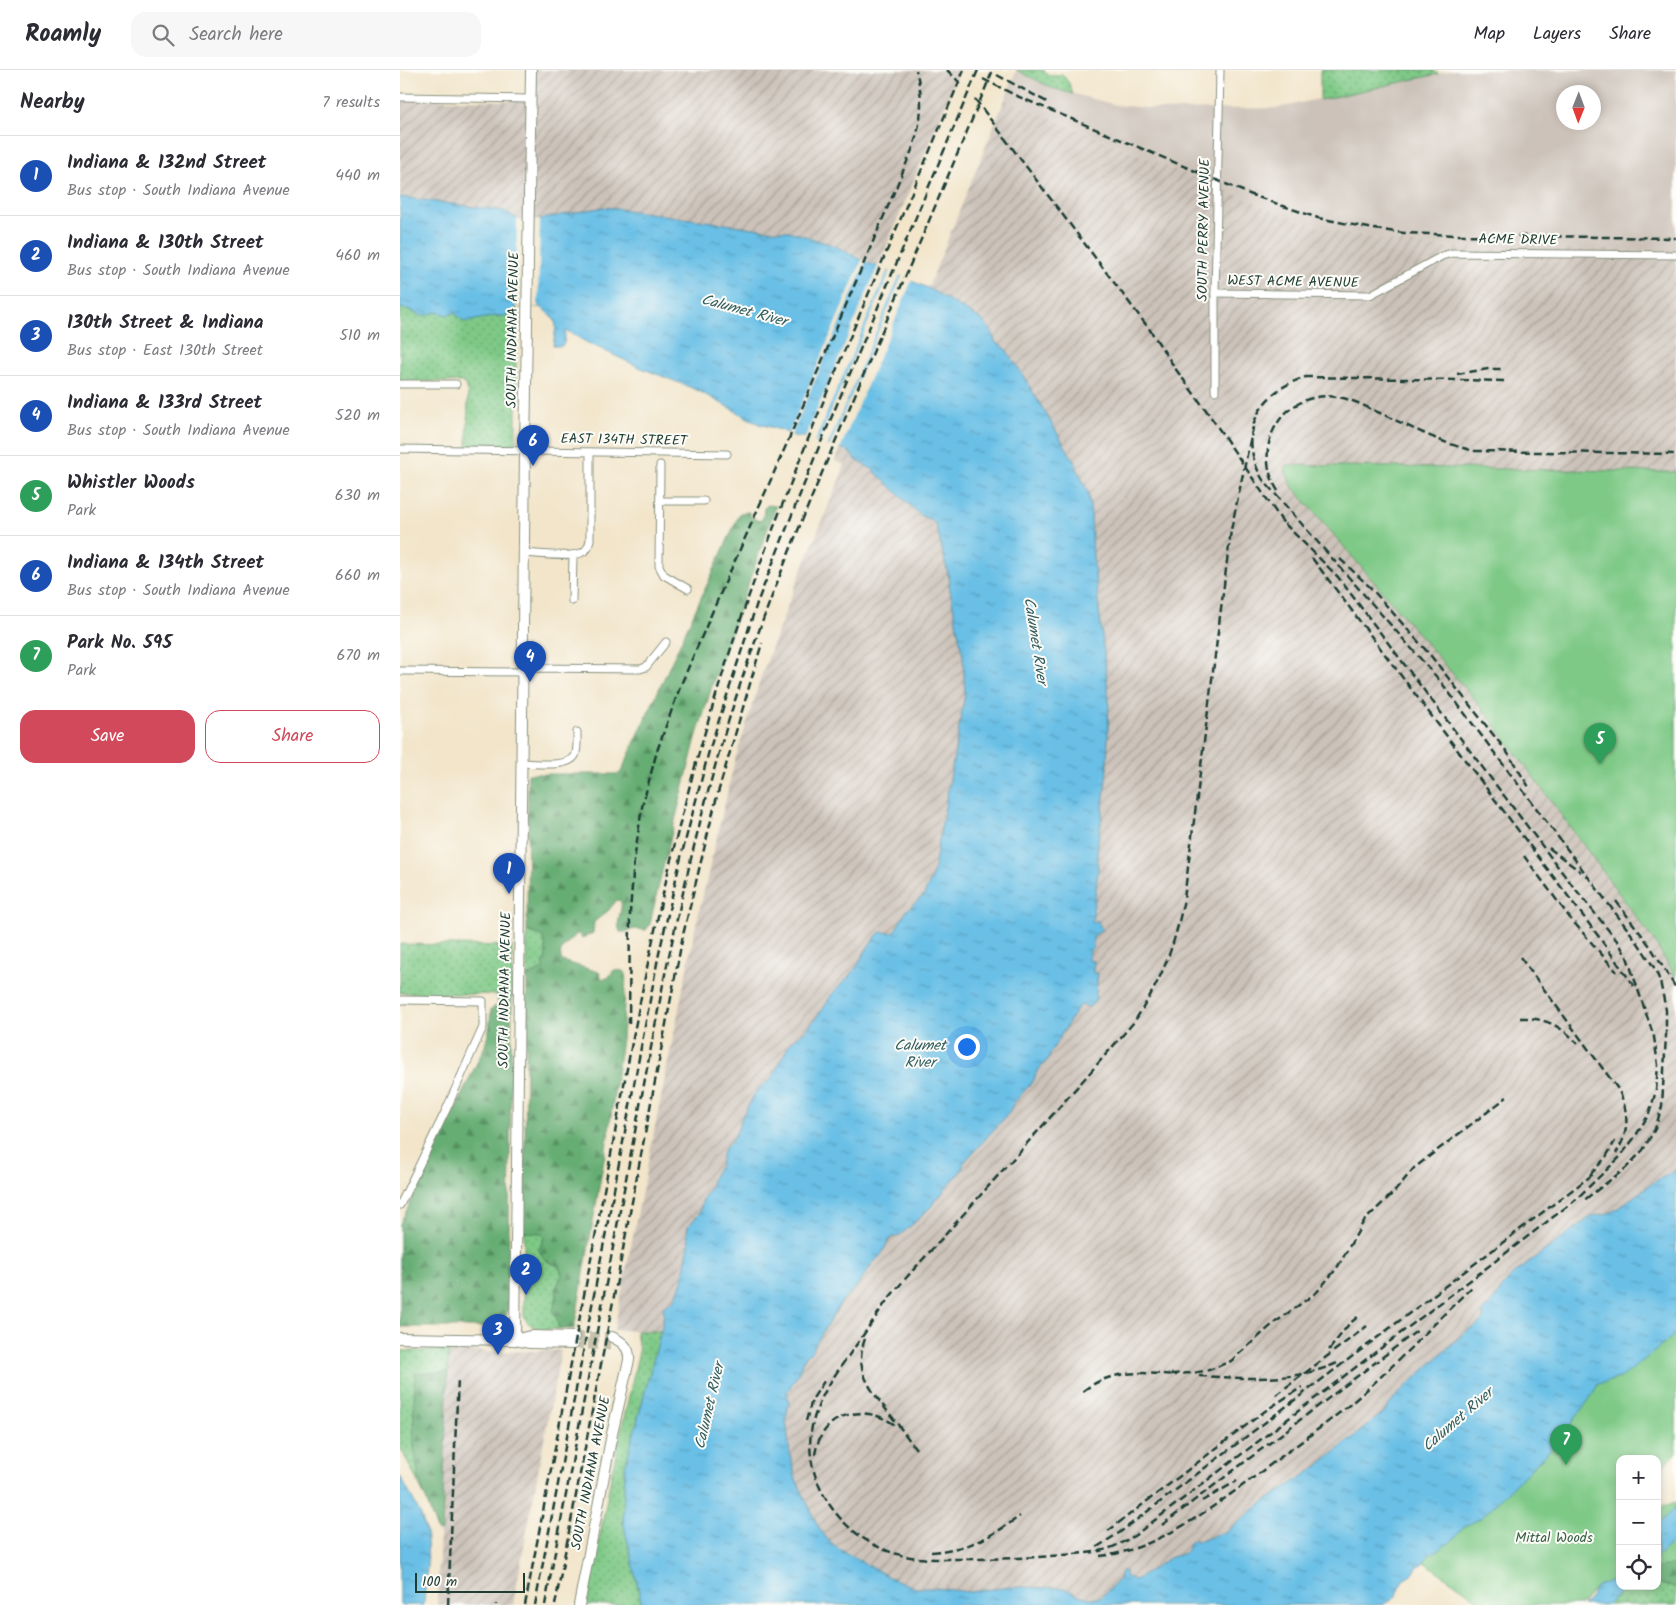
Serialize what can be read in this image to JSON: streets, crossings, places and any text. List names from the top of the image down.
{
  "streets": {
    "main road": ["SOUTH INDIANA AVENUE"],
    "street": [
      "SOUTH PERRY AVENUE",
      "ACME DRIVE",
      "WEST ACME AVENUE",
      "EAST 134TH STREET"
    ]
  },
  "crossings": [
    ["SOUTH PERRY AVENUE", "WEST ACME AVENUE"],
    ["ACME DRIVE", "WEST ACME AVENUE"],
    ["SOUTH INDIANA AVENUE", "EAST 134TH STREET"]
  ],
  "water": ["Calumet River"],
  "parks": ["Mittal Woods"],
  "scale_bar": "100 m",
  "north": "bottom",
  "page": {
    "header": "Roamly",
    "search": "Search here",
    "nav": ["Map", "Layers", "Share"],
    "heading": ["Nearby", "7 results"],
    "list": [
      {
        "mark": "1",
        "name": "Indiana & 132nd Street",
        "note": "Bus stop · South Indiana Avenue",
        "value": "440 m"
      },
      {
        "mark": "2",
        "name": "Indiana & 130th Street",
        "note": "Bus stop · South Indiana Avenue",
        "value": "460 m"
      },
      {
        "mark": "3",
        "name": "130th Street & Indiana",
        "note": "Bus stop · East 130th Street",
        "value": "510 m"
      },
      {
        "mark": "4",
        "name": "Indiana & 133rd Street",
        "note": "Bus stop · South Indiana Avenue",
        "value": "520 m"
      },
      {
        "mark": "5",
        "name": "Whistler Woods",
        "note": "Park",
        "value": "630 m"
      },
      {
        "mark": "6",
        "name": "Indiana & 134th Street",
        "note": "Bus stop · South Indiana Avenue",
        "value": "660 m"
      },
      {
        "mark": "7",
        "name": "Park No. 595",
        "note": "Park",
        "value": "670 m"
      }
    ],
    "pins": [
      "6",
      "4",
      "5",
      "1",
      "2",
      "3",
      "7"
    ],
    "buttons": ["Save", "Share"],
    "map_buttons": ["+", "−"],
    "scale": "100 m"
  }
}
